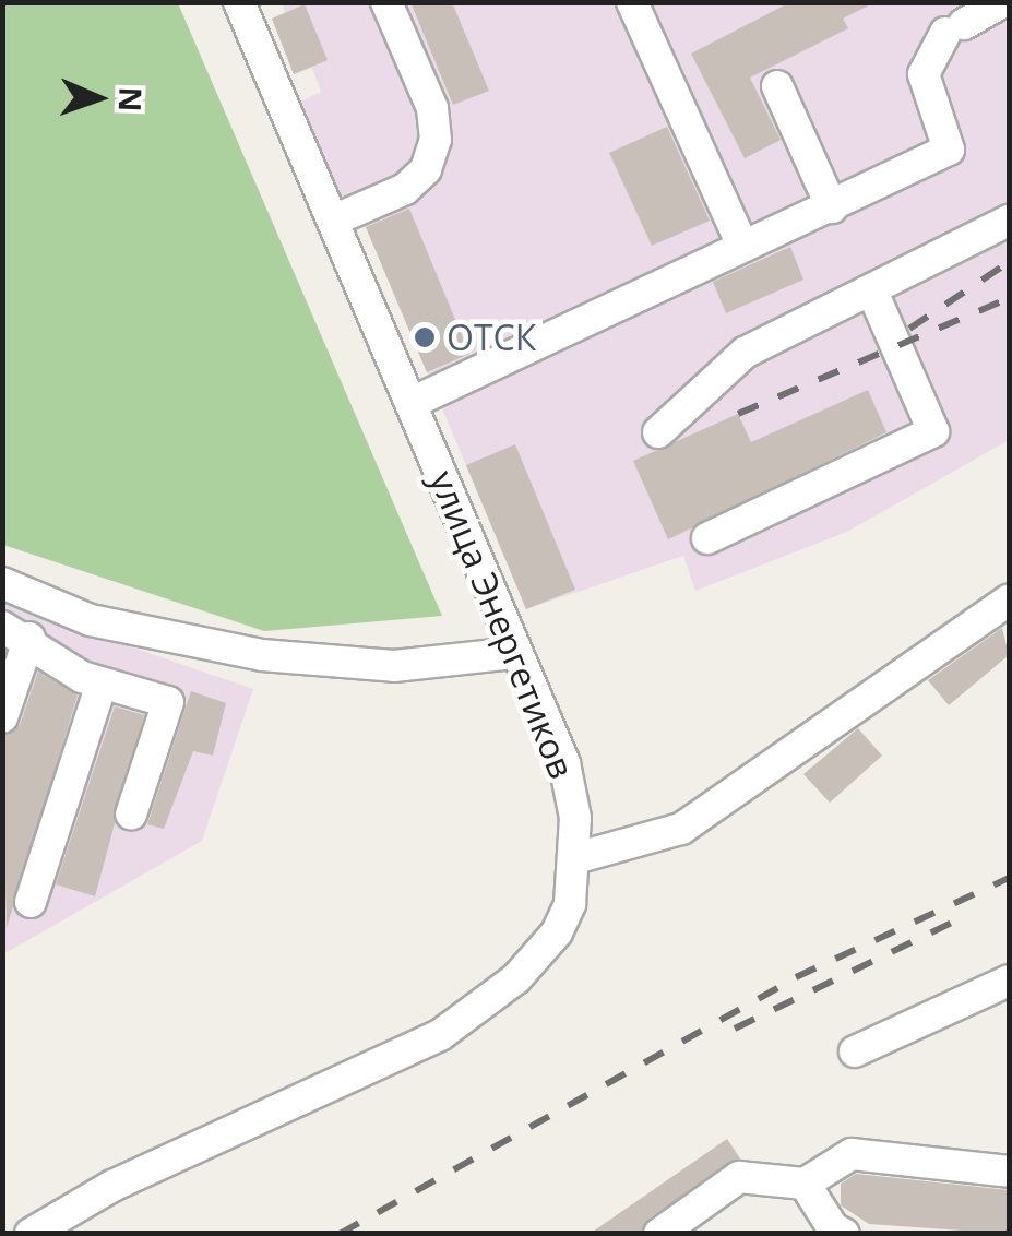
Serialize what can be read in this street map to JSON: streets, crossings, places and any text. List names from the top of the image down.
{
  "streets": {
    "street": ["улица Энергетиков"]
  },
  "places": ["ОТСК"],
  "north": "right"
}
